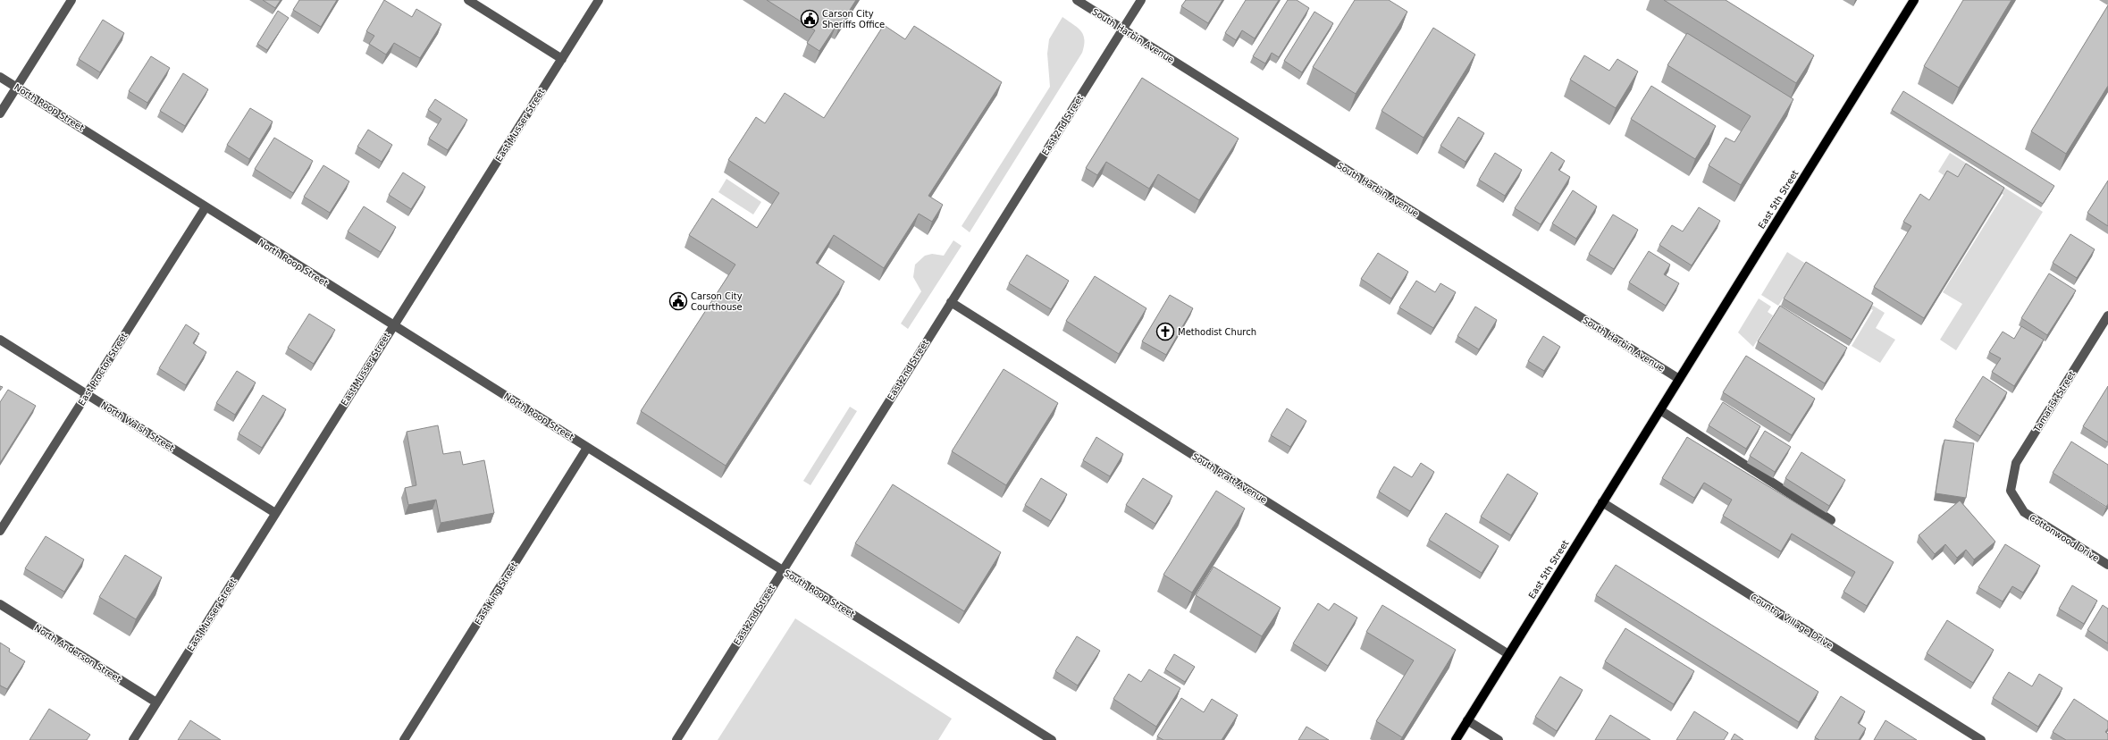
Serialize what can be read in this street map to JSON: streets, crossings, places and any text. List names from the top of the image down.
{
  "streets": {
    "main road": ["East 5th Street"],
    "street": [
      "South Harbin Avenue",
      "North Roop Street",
      "East Musser Street",
      "East 2nd Street",
      "East Proctor Street",
      "Tamarisk Street",
      "North Walsh Street",
      "South Pratt Avenue",
      "Cottonwood Drive",
      "East King Street",
      "South Roop Street",
      "Country Village Drive",
      "North Anderson Street"
    ]
  },
  "crossings": [
    ["South Harbin Avenue", "East 2nd Street"],
    ["South Harbin Avenue", "East 5th Street"],
    ["North Roop Street", "East Musser Street"],
    ["North Roop Street", "East Proctor Street"],
    ["North Roop Street", "East King Street"],
    ["North Roop Street", "South Roop Street"],
    ["East Musser Street", "North Walsh Street"],
    ["East Musser Street", "North Anderson Street"],
    ["East 2nd Street", "South Pratt Avenue"],
    ["East 2nd Street", "South Roop Street"],
    ["East 5th Street", "South Pratt Avenue"],
    ["East 5th Street", "Country Village Drive"],
    ["East Proctor Street", "North Walsh Street"],
    ["Tamarisk Street", "Cottonwood Drive"],
    ["East King Street", "South Roop Street"]
  ],
  "places": {
    "public building": ["Carson City Sheriffs Office", "Carson City Courthouse"],
    "church": ["Methodist Church"]
  }
}
